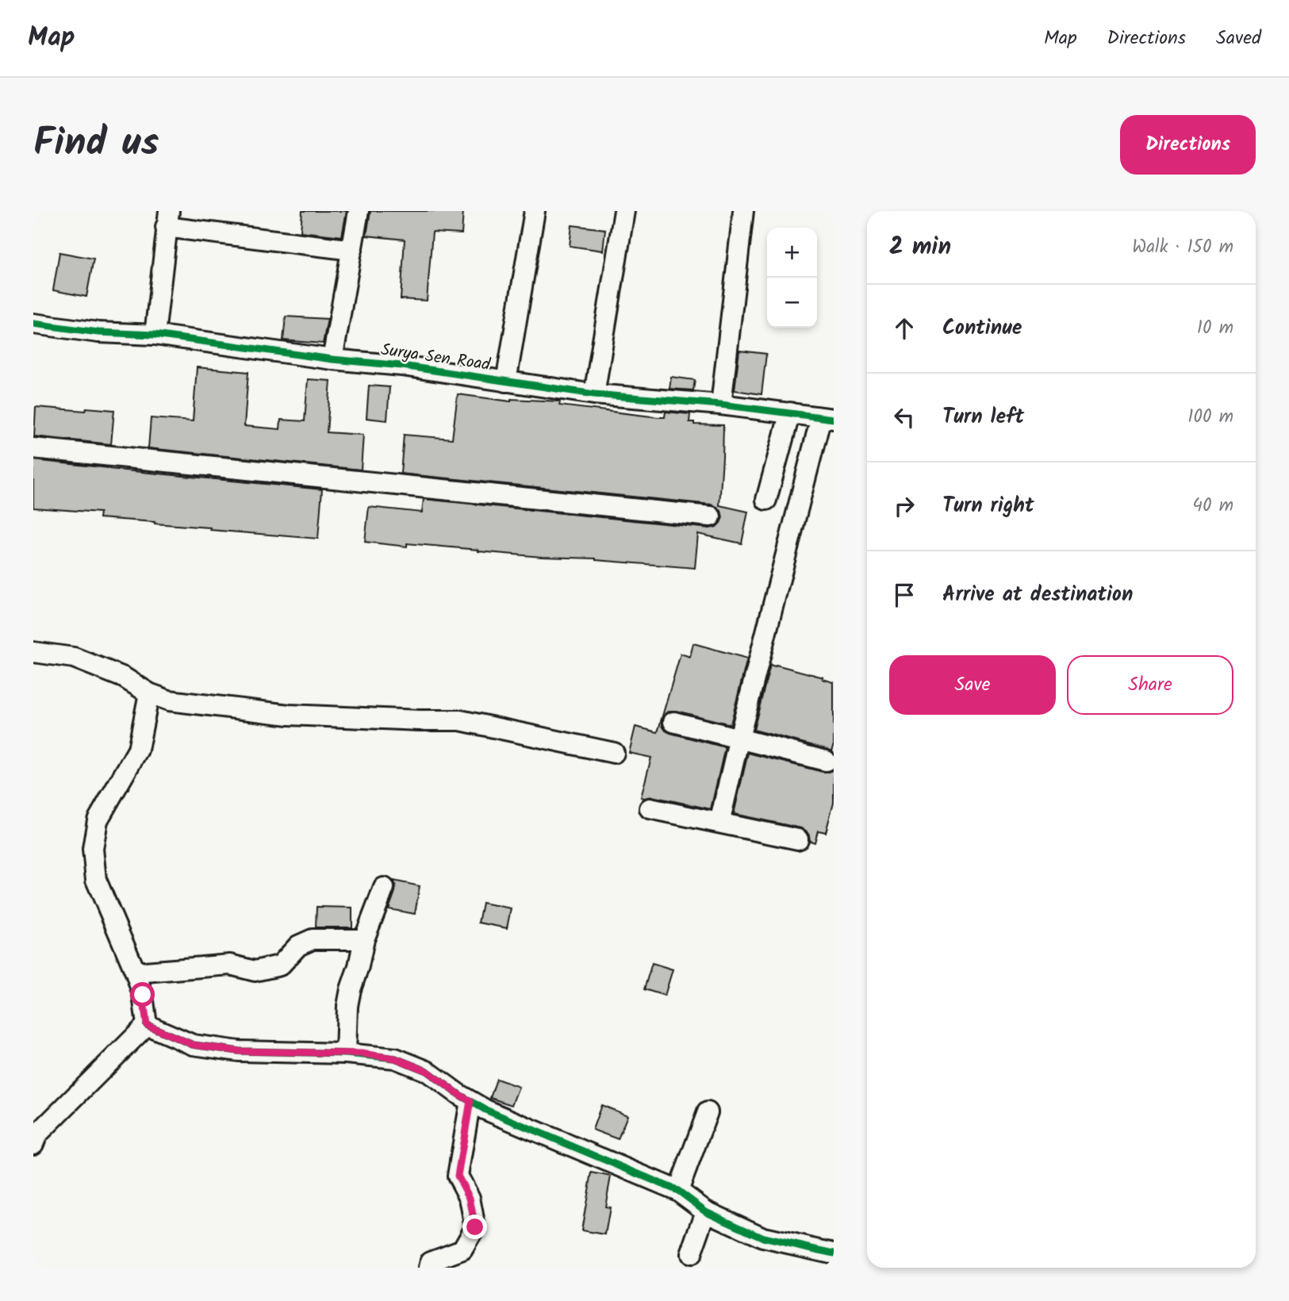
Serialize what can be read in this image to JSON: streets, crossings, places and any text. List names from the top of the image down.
{
  "streets": {
    "street": ["Surya Sen Road"]
  },
  "page": {
    "header": "Map",
    "nav": ["Map", "Directions", "Saved"],
    "title": "Find us",
    "buttons": [
      "Directions",
      ["Save", "Share"]
    ],
    "heading": ["2 min", "Walk · 150 m"],
    "map_buttons": ["+", "−"],
    "list": [
      ["Continue", "10 m"],
      ["Turn left", "100 m"],
      ["Turn right", "40 m"],
      "Arrive at destination"
    ]
  }
}
